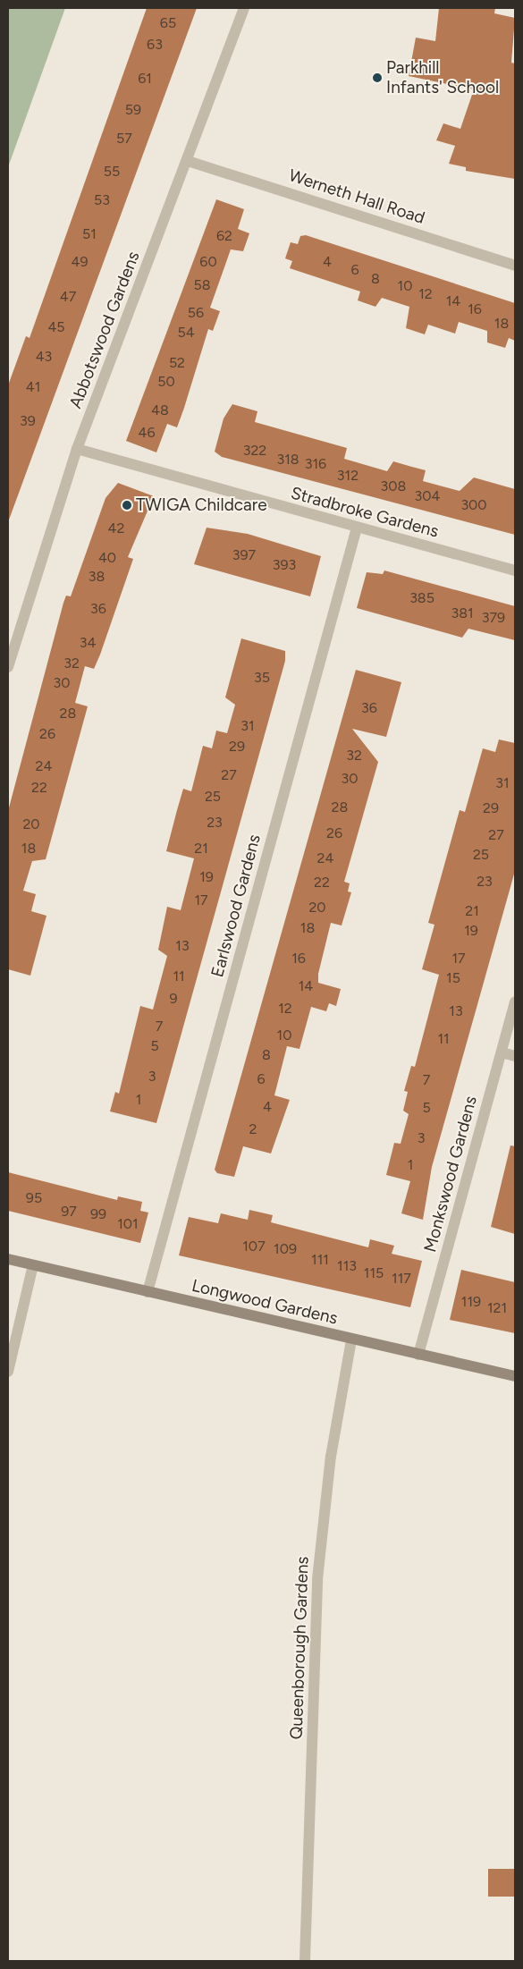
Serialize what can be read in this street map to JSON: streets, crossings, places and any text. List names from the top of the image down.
{
  "streets": {
    "street": [
      "Werneth Hall Road",
      "Abbotswood Gardens",
      "Stradbroke Gardens",
      "Earlswood Gardens",
      "Monkswood Gardens",
      "Longwood Gardens",
      "Queenborough Gardens"
    ]
  },
  "crossings": [
    ["Werneth Hall Road", "Abbotswood Gardens"],
    ["Abbotswood Gardens", "Stradbroke Gardens"],
    ["Stradbroke Gardens", "Earlswood Gardens"],
    ["Earlswood Gardens", "Longwood Gardens"],
    ["Monkswood Gardens", "Longwood Gardens"],
    ["Longwood Gardens", "Queenborough Gardens"]
  ],
  "places": ["Parkhill Infants' School", "TWIGA Childcare"],
  "house_numbers": [
    "65",
    "63",
    "61",
    "59",
    "57",
    "55",
    "53",
    "51",
    "62",
    "49",
    "60",
    "4",
    "6",
    "8",
    "58",
    "10",
    "12",
    "47",
    "14",
    "16",
    "56",
    "18",
    "45",
    "54",
    "43",
    "52",
    "50",
    "41",
    "48",
    "39",
    "46",
    "322",
    "318",
    "316",
    "312",
    "308",
    "304",
    "300",
    "42",
    "397",
    "40",
    "393",
    "38",
    "385",
    "36",
    "381",
    "379",
    "34",
    "32",
    "35",
    "30",
    "36",
    "28",
    "31",
    "26",
    "29",
    "32",
    "24",
    "27",
    "30",
    "31",
    "22",
    "25",
    "28",
    "29",
    "23",
    "20",
    "26",
    "27",
    "18",
    "21",
    "25",
    "24",
    "19",
    "23",
    "22",
    "17",
    "20",
    "21",
    "18",
    "19",
    "13",
    "16",
    "17",
    "11",
    "15",
    "14",
    "9",
    "12",
    "13",
    "7",
    "10",
    "11",
    "5",
    "8",
    "3",
    "6",
    "7",
    "1",
    "4",
    "5",
    "2",
    "3",
    "1",
    "95",
    "97",
    "99",
    "101",
    "107",
    "109",
    "111",
    "113",
    "115",
    "117",
    "119",
    "121"
  ]
}
